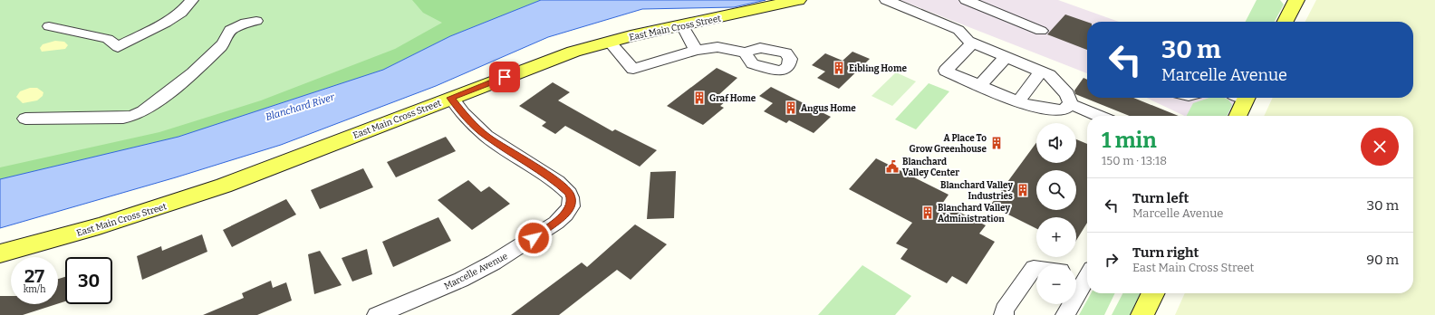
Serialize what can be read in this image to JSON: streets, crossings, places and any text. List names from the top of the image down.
{
  "streets": {
    "main road": ["East Main Cross Street"],
    "street": ["Marcelle Avenue"]
  },
  "crossings": [
    ["East Main Cross Street", "Marcelle Avenue"]
  ],
  "water": ["Blanchard River"],
  "places": {
    "building": [
      "Eibling Home",
      "Graf Home",
      "Angus Home",
      "A Place To Grow Greenhouse",
      "Blanchard Valley Industries",
      "Blanchard Valley Administration"
    ],
    "public building": ["Blanchard Valley Center"]
  },
  "page": {
    "turn": ["30 m", "Marcelle Avenue"],
    "heading": ["1 min", "150 m · 13:18"],
    "map_buttons": ["+", "−"],
    "list": [
      {
        "name": "Turn left",
        "note": "Marcelle Avenue",
        "value": "30 m"
      },
      {
        "name": "Turn right",
        "note": "East Main Cross Street",
        "value": "90 m"
      }
    ],
    "speed": "27 km/h",
    "limit": "30"
  }
}
